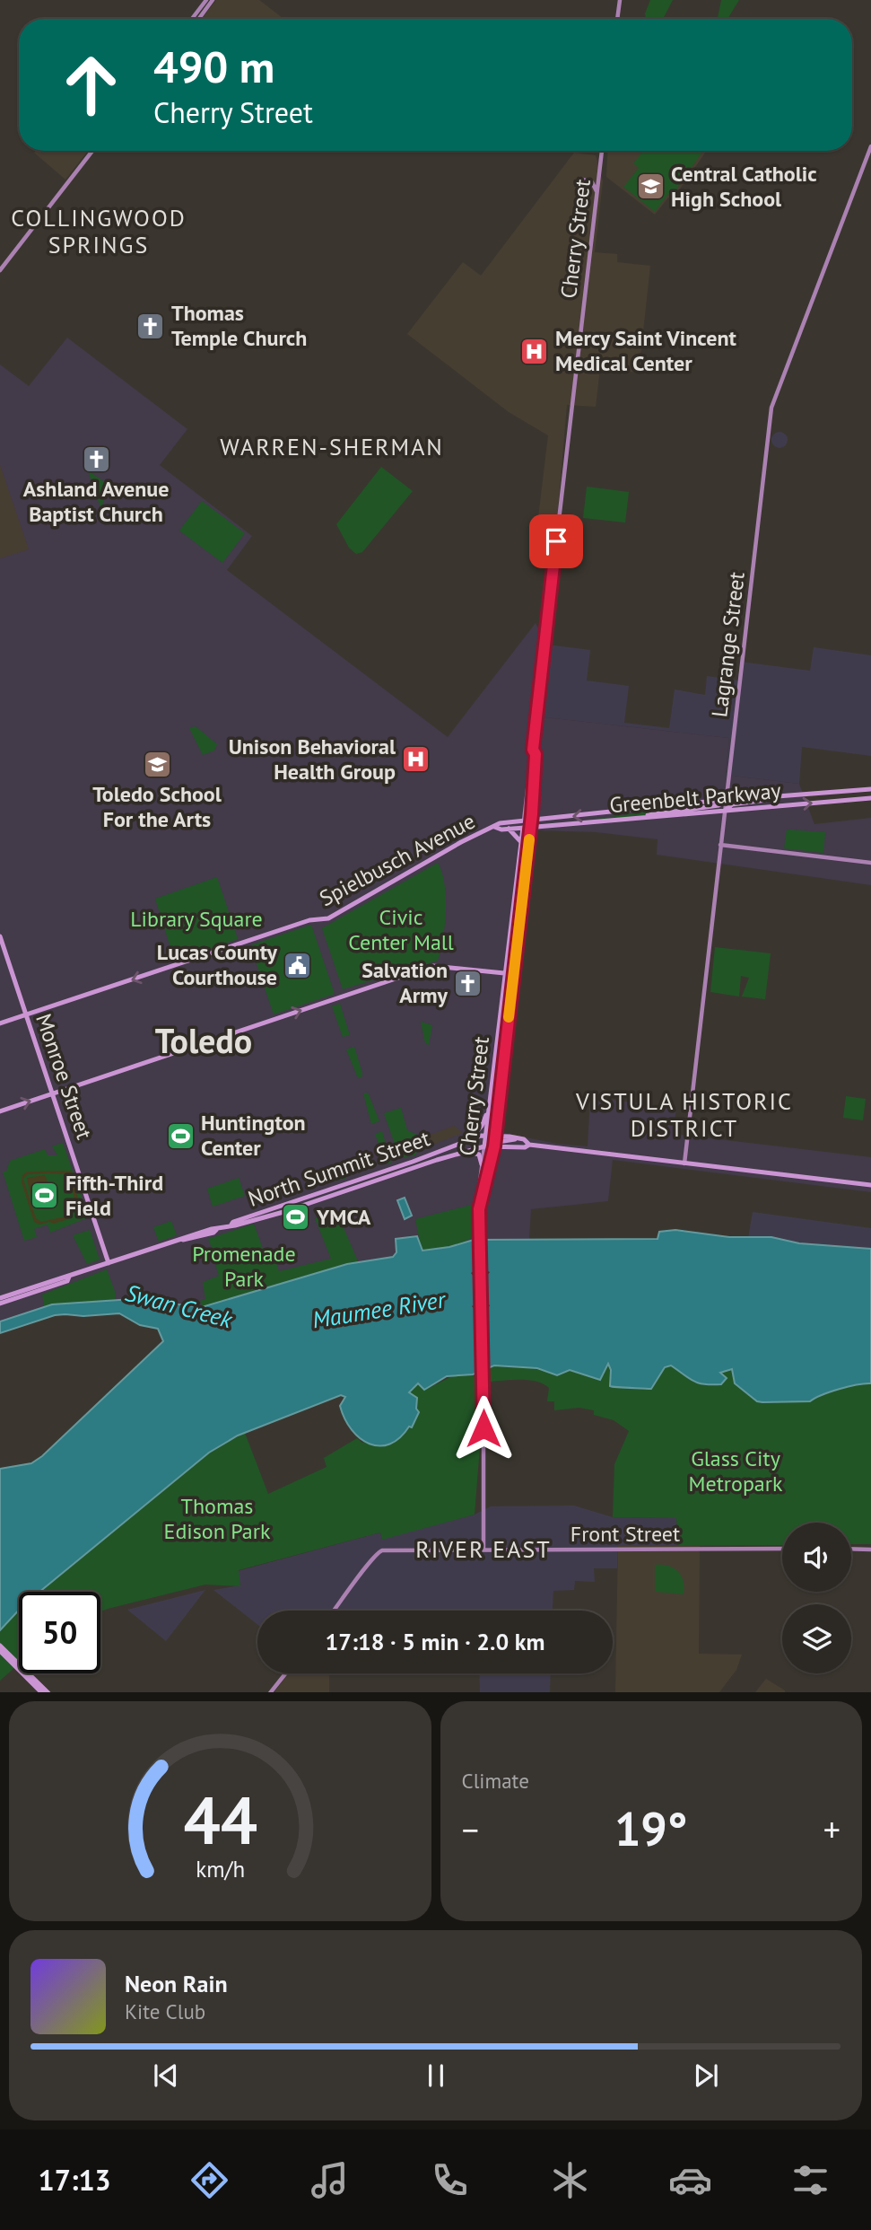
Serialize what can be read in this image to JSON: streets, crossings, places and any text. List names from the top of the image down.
{
  "streets": {
    "main road": [
      "Cherry Street",
      "Lagrange Street",
      "Greenbelt Parkway",
      "Spielbusch Avenue",
      "Monroe Street",
      "North Summit Street",
      "Front Street"
    ]
  },
  "crossings": [
    ["Cherry Street", "Greenbelt Parkway"],
    ["Cherry Street", "Spielbusch Avenue"],
    ["Cherry Street", "North Summit Street"],
    ["Lagrange Street", "Greenbelt Parkway"],
    ["Lagrange Street", "North Summit Street"],
    ["Greenbelt Parkway", "Spielbusch Avenue"],
    ["Spielbusch Avenue", "Monroe Street"],
    ["Monroe Street", "North Summit Street"]
  ],
  "one_way": ["Spielbusch Avenue"],
  "districts": [
    "COLLINGWOOD SPRINGS",
    "WARREN-SHERMAN",
    "Toledo",
    "VISTULA HISTORIC DISTRICT",
    "RIVER EAST"
  ],
  "water": ["Swan Creek", "Maumee River"],
  "parks": [
    "Civic Center Mall",
    "Library Square",
    "Promenade Park",
    "Glass City Metropark",
    "Thomas Edison Park"
  ],
  "places": {
    "school or university": ["Central Catholic High School", "Toledo School For the Arts"],
    "church": ["Thomas Temple Church", "Ashland Avenue Baptist Church", "Salvation Army"],
    "hospital": ["Mercy Saint Vincent Medical Center", "Unison Behavioral Health Group"],
    "public building": ["Lucas County Courthouse"],
    "sports": ["Huntington Center", "Fifth-Third Field", "YMCA"]
  },
  "page": {
    "turn": ["490 m", "Cherry Street"],
    "limit": "50",
    "trip": "17:18 · 5 min · 2.0 km",
    "tile": "Climate",
    "heat": ["−", "19°", "+"],
    "song": ["Neon Rain", "Kite Club"],
    "tabs": "17:13",
    "gauge": ["44", "km/h"]
  }
}
